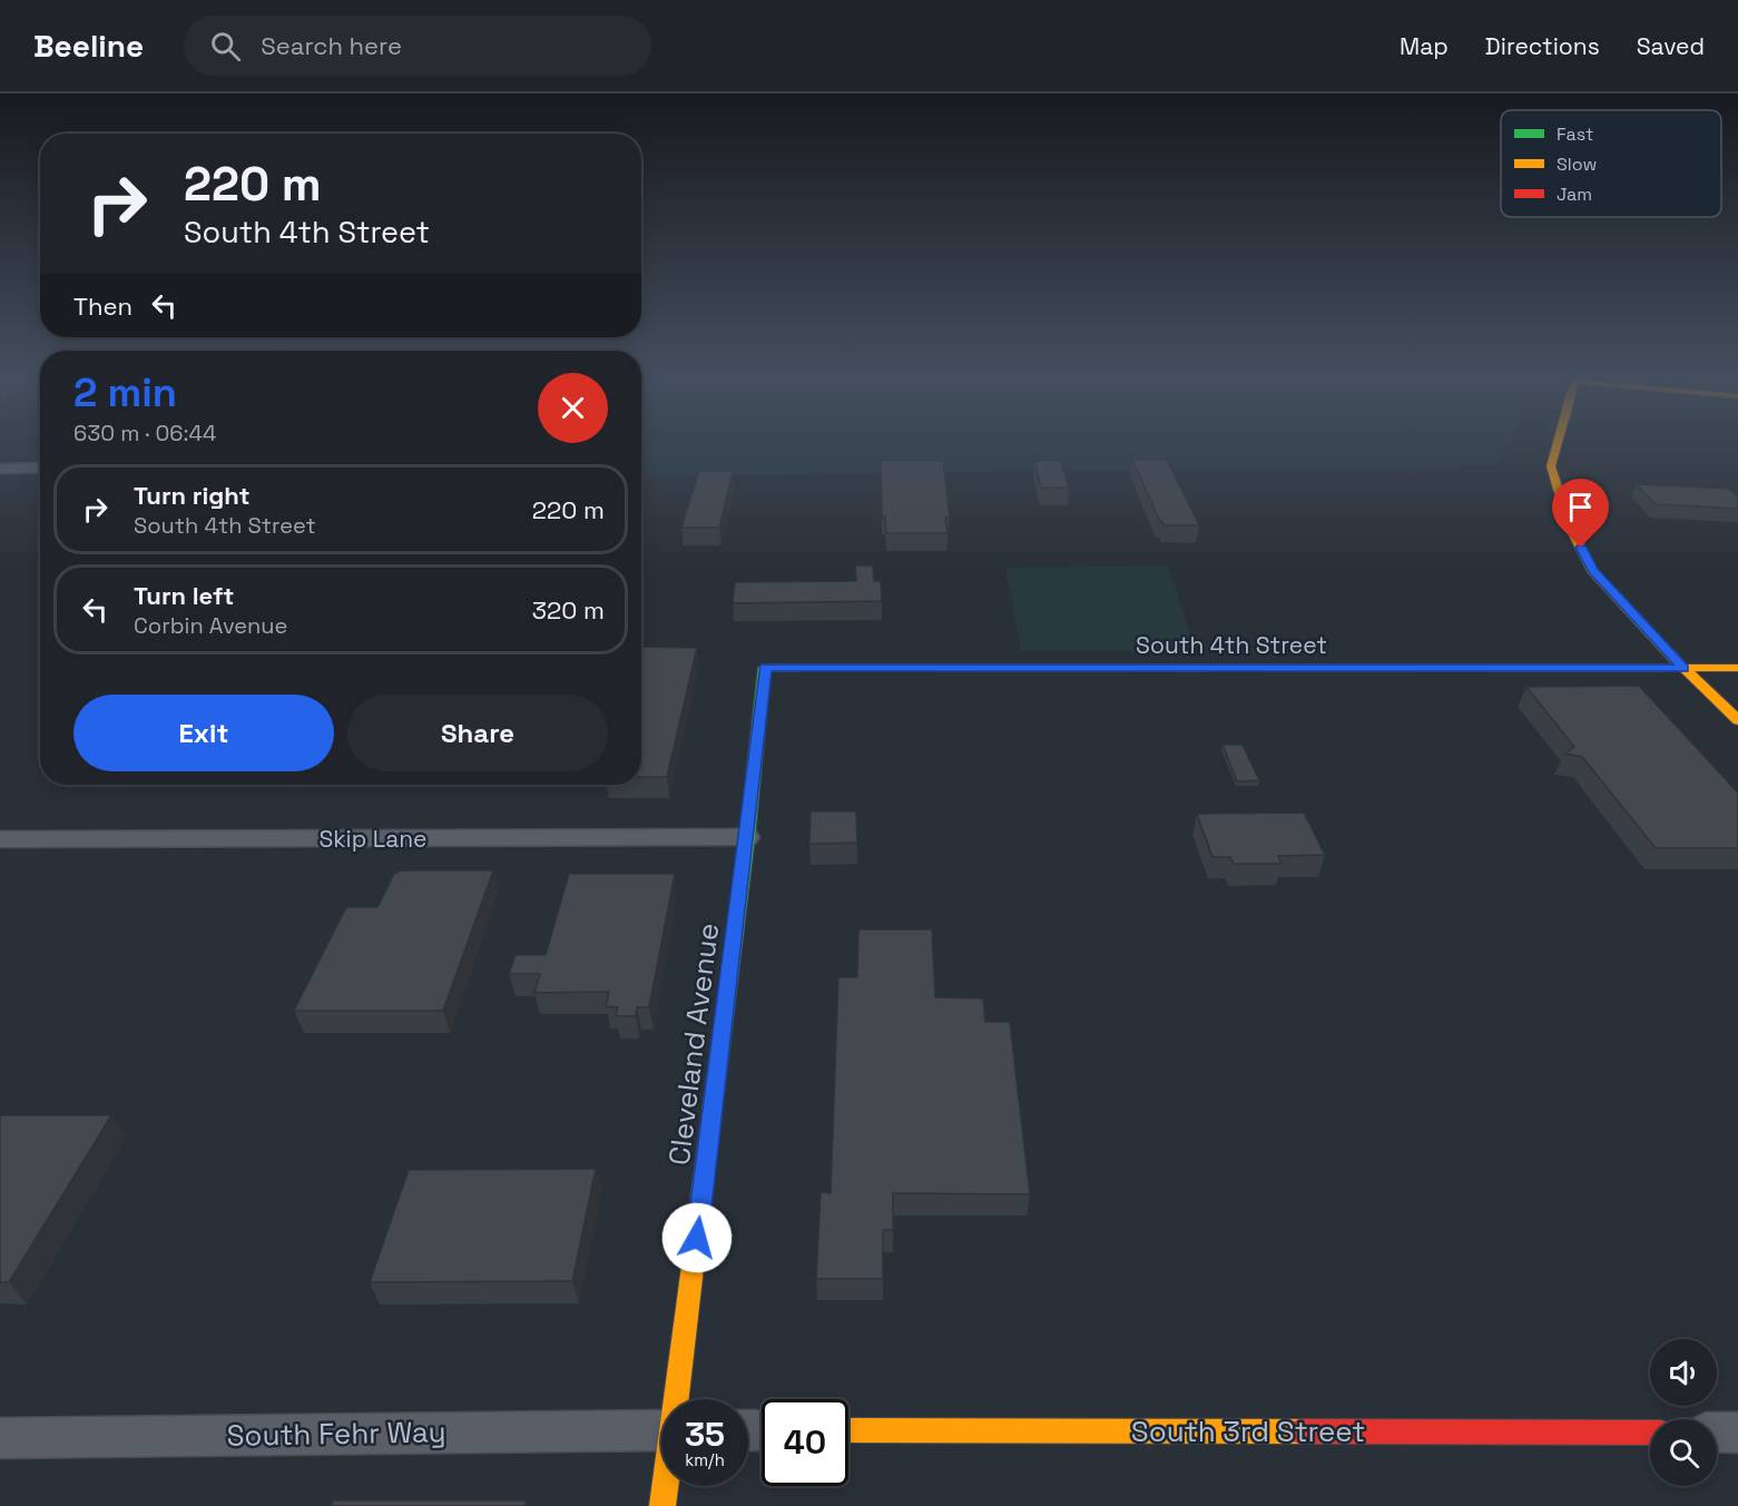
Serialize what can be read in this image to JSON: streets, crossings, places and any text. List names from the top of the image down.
{
  "streets": {
    "street": [
      "South 4th Street",
      "Skip Lane",
      "Cleveland Avenue",
      "South 3rd Street",
      "South Fehr Way"
    ]
  },
  "crossings": [
    ["South 4th Street", "Cleveland Avenue"],
    ["Skip Lane", "Cleveland Avenue"]
  ],
  "legend": ["Fast", "Slow", "Jam"],
  "page": {
    "header": "Beeline",
    "search": "Search here",
    "nav": ["Map", "Directions", "Saved"],
    "turn": ["220 m", "South 4th Street"],
    "then": "Then",
    "heading": ["2 min", "630 m · 06:44"],
    "list": [
      {
        "name": "Turn right",
        "note": "South 4th Street",
        "value": "220 m"
      },
      {
        "name": "Turn left",
        "note": "Corbin Avenue",
        "value": "320 m"
      }
    ],
    "buttons": ["Exit", "Share"],
    "speed": "35 km/h",
    "limit": "40"
  }
}
